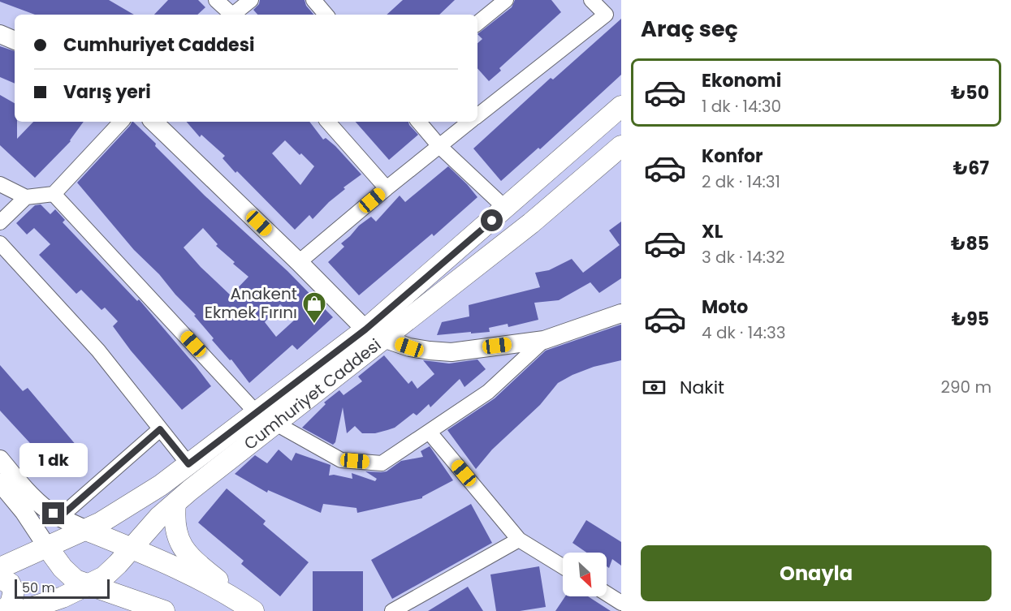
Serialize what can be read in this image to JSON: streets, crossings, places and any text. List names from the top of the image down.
{
  "streets": {
    "main road": ["Cumhuriyet Caddesi"]
  },
  "places": {
    "shop": ["Anakent Ekmek Fırını"]
  },
  "scale_bar": "50 m",
  "north": "bottom right",
  "page": {
    "heading": "Araç seç",
    "banner": ["Cumhuriyet Caddesi", "Varış yeri"],
    "list": [
      {
        "name": "Ekonomi",
        "note": "1 dk · 14:30",
        "value": "₺50"
      },
      {
        "name": "Konfor",
        "note": "2 dk · 14:31",
        "value": "₺67"
      },
      {
        "name": "XL",
        "note": "3 dk · 14:32",
        "value": "₺85"
      },
      {
        "name": "Moto",
        "note": "4 dk · 14:33",
        "value": "₺95"
      }
    ],
    "pay": ["Nakit", "290 m"],
    "bubble": "1 dk",
    "buttons": "Onayla",
    "scale": "50 m"
  }
}
